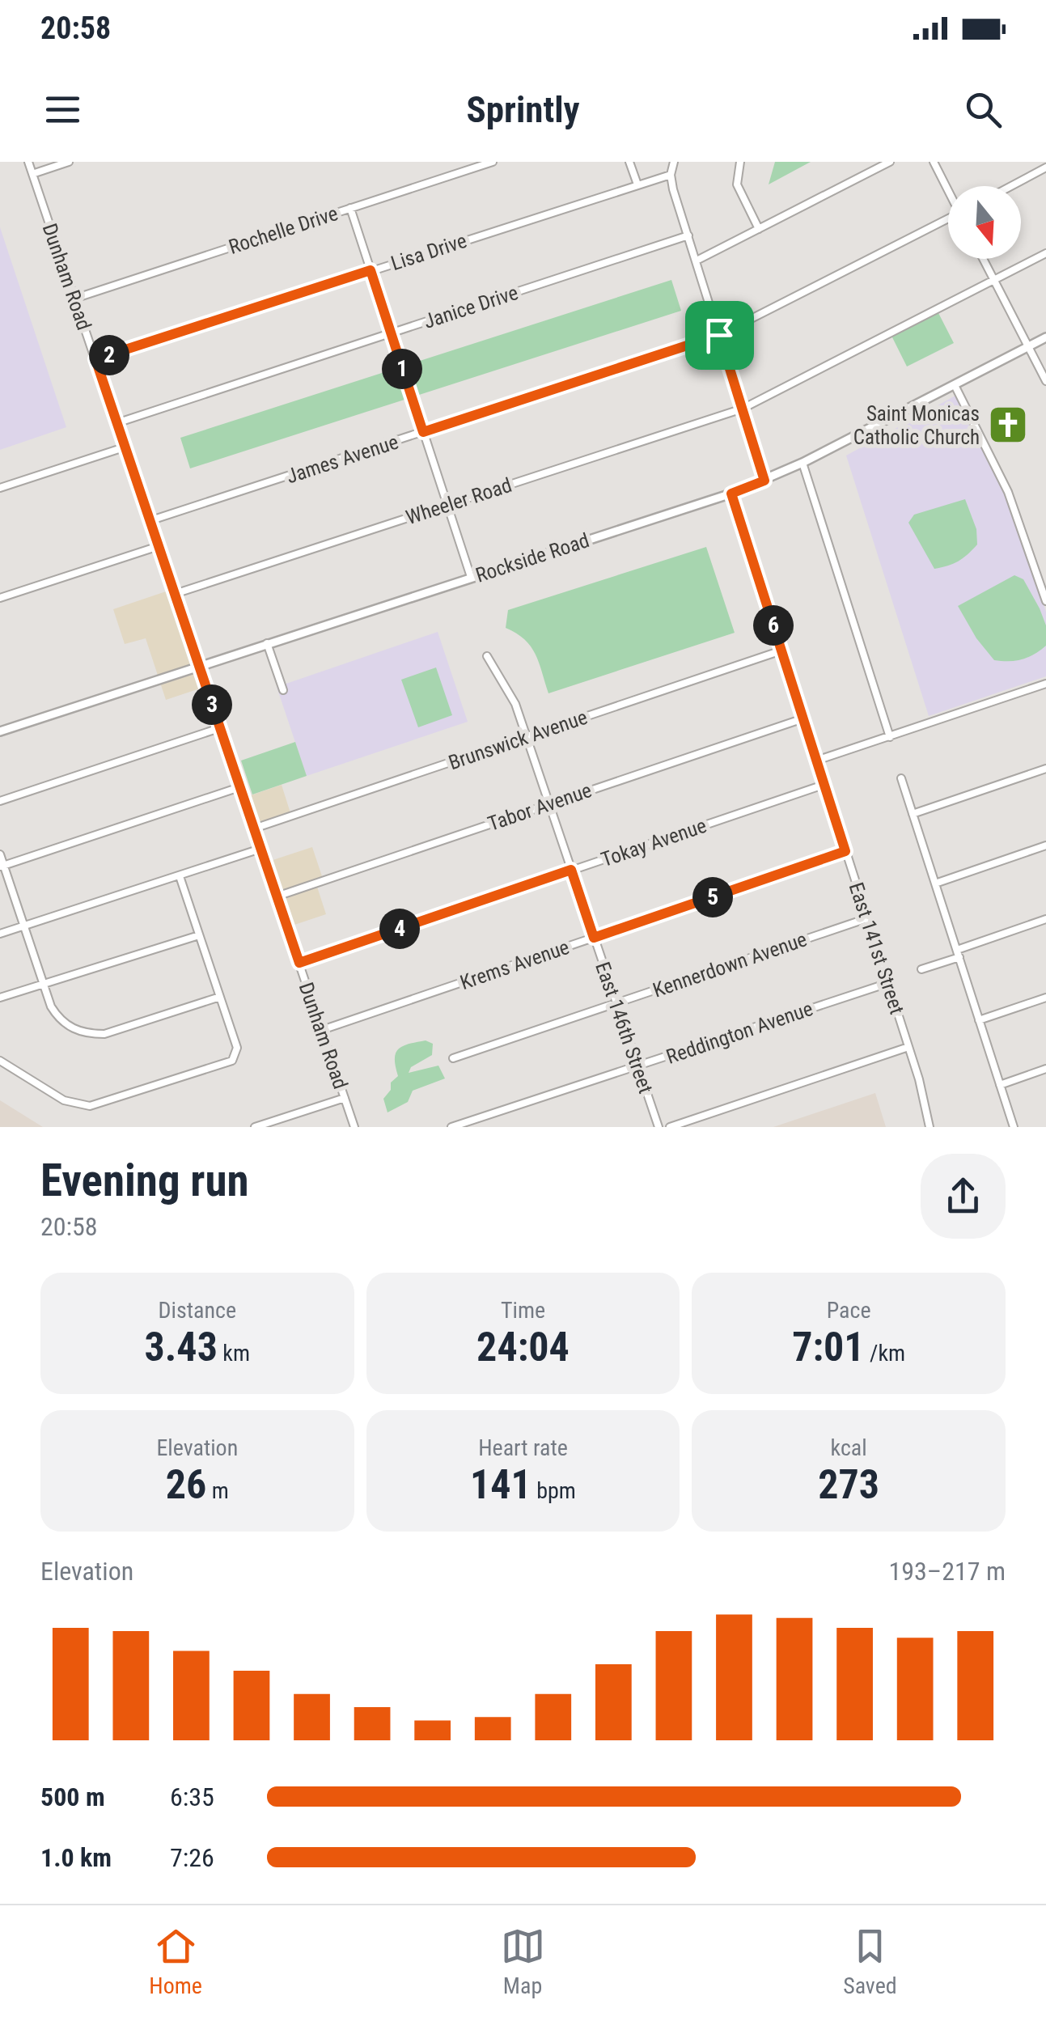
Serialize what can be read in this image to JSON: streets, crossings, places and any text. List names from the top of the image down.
{
  "streets": {
    "main road": ["Rockside Road"],
    "street": [
      "Rochelle Drive",
      "Lisa Drive",
      "Dunham Road",
      "Janice Drive",
      "James Avenue",
      "Wheeler Road",
      "Brunswick Avenue",
      "Tabor Avenue",
      "Tokay Avenue",
      "East 141st Street",
      "Krems Avenue",
      "Kennerdown Avenue",
      "East 146th Street",
      "Reddington Avenue"
    ]
  },
  "crossings": [
    ["Rochelle Drive", "Dunham Road"],
    ["Lisa Drive", "Dunham Road"],
    ["Dunham Road", "Janice Drive"],
    ["Dunham Road", "James Avenue"],
    ["Dunham Road", "Wheeler Road"],
    ["Dunham Road", "Rockside Road"],
    ["Dunham Road", "Brunswick Avenue"],
    ["Dunham Road", "Tabor Avenue"],
    ["Dunham Road", "Tokay Avenue"],
    ["Dunham Road", "Krems Avenue"],
    ["Rockside Road", "East 141st Street"],
    ["Brunswick Avenue", "East 141st Street"],
    ["Brunswick Avenue", "East 146th Street"],
    ["Tabor Avenue", "East 141st Street"],
    ["Tabor Avenue", "East 146th Street"],
    ["Tokay Avenue", "East 141st Street"],
    ["Tokay Avenue", "East 146th Street"],
    ["East 141st Street", "Krems Avenue"],
    ["East 141st Street", "Kennerdown Avenue"],
    ["East 141st Street", "Reddington Avenue"],
    ["Krems Avenue", "East 146th Street"],
    ["Kennerdown Avenue", "East 146th Street"],
    ["East 146th Street", "Reddington Avenue"]
  ],
  "places": {
    "church": ["Saint Monicas Catholic Church"]
  },
  "north": "bottom",
  "page": {
    "status": "20:58",
    "header": "Sprintly",
    "pins": [
      "2",
      "1",
      "6",
      "3",
      "5",
      "4"
    ],
    "heading": ["Evening run", "20:58"],
    "stats": [
      ["Distance", "3.43 km"],
      ["Time", "24:04"],
      ["Pace", "7:01 /km"],
      ["Elevation", "26 m"],
      ["Heart rate", "141 bpm"],
      ["kcal", "273"]
    ],
    "chart": ["Elevation", "193–217 m"],
    "list": [
      {
        "name": "500 m",
        "note": "6:35"
      },
      {
        "name": "1.0 km",
        "note": "7:26"
      }
    ],
    "tabs": ["Home", "Map", "Saved"]
  }
}
